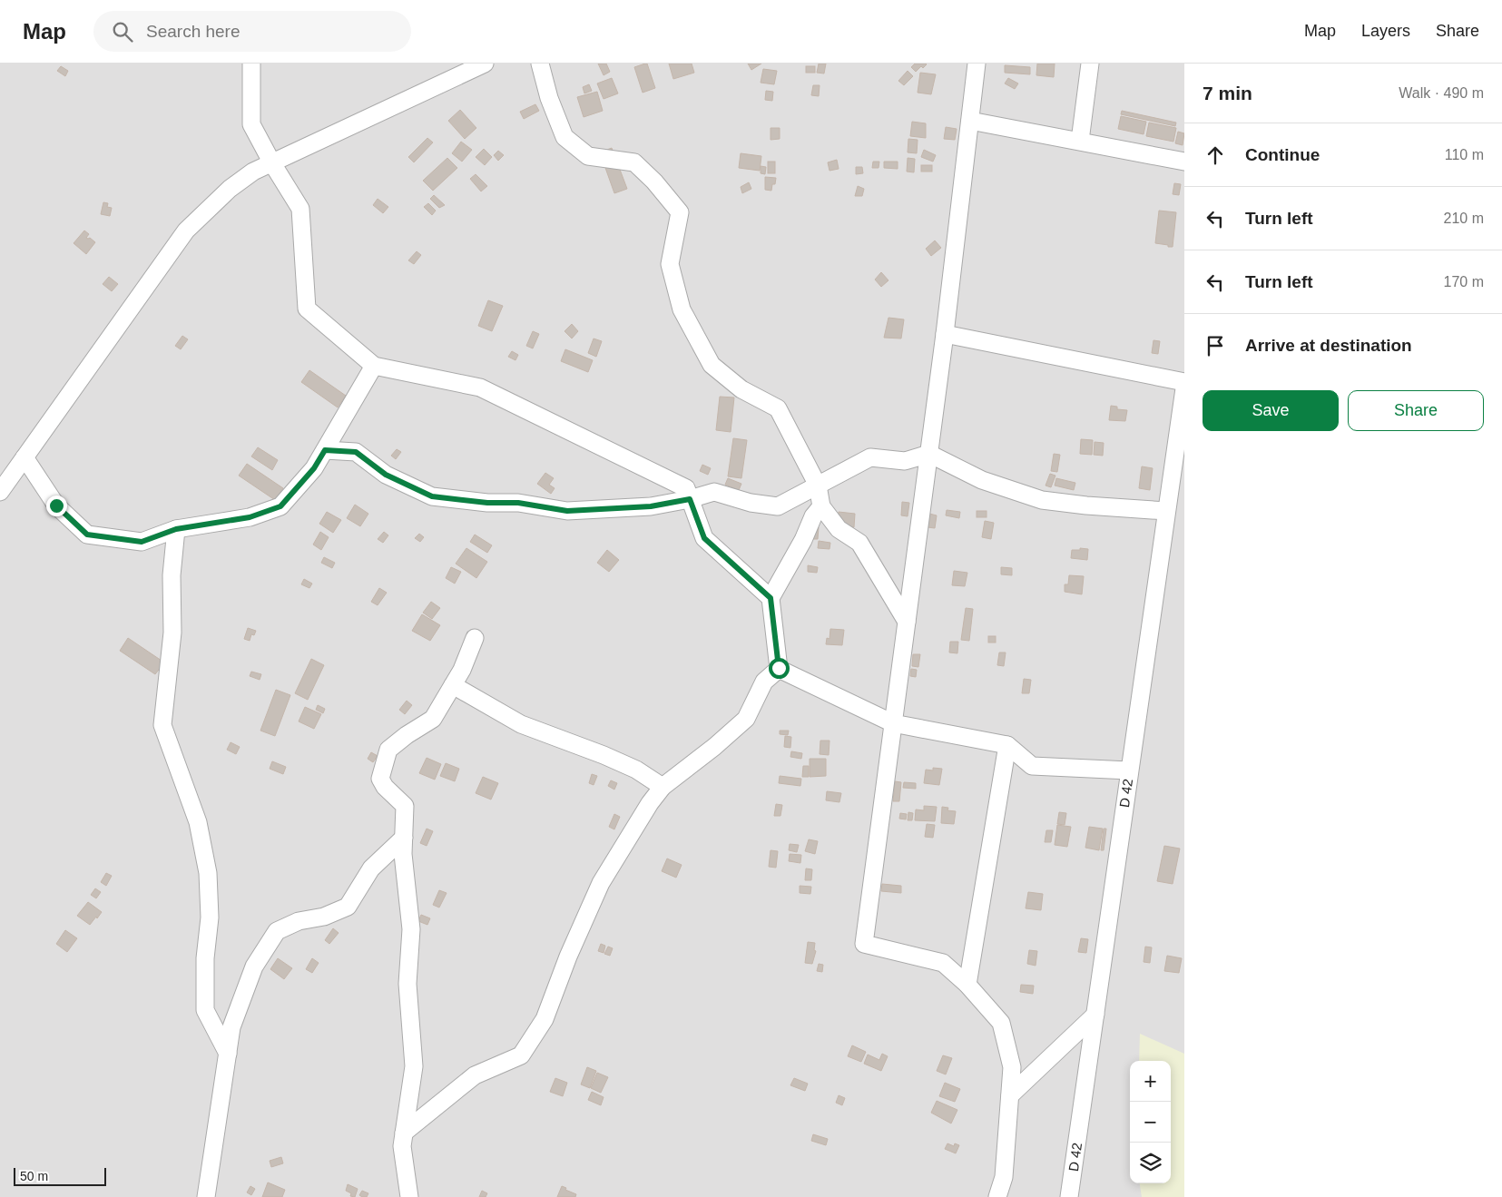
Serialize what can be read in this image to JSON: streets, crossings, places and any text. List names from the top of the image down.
{
  "streets": {
    "street": ["D 42"]
  },
  "scale_bar": "50 m",
  "page": {
    "header": "Map",
    "search": "Search here",
    "nav": ["Map", "Layers", "Share"],
    "heading": ["7 min", "Walk · 490 m"],
    "list": [
      ["Continue", "110 m"],
      ["Turn left", "210 m"],
      ["Turn left", "170 m"],
      "Arrive at destination"
    ],
    "buttons": ["Save", "Share"],
    "map_buttons": ["+", "−"],
    "scale": "50 m"
  }
}
